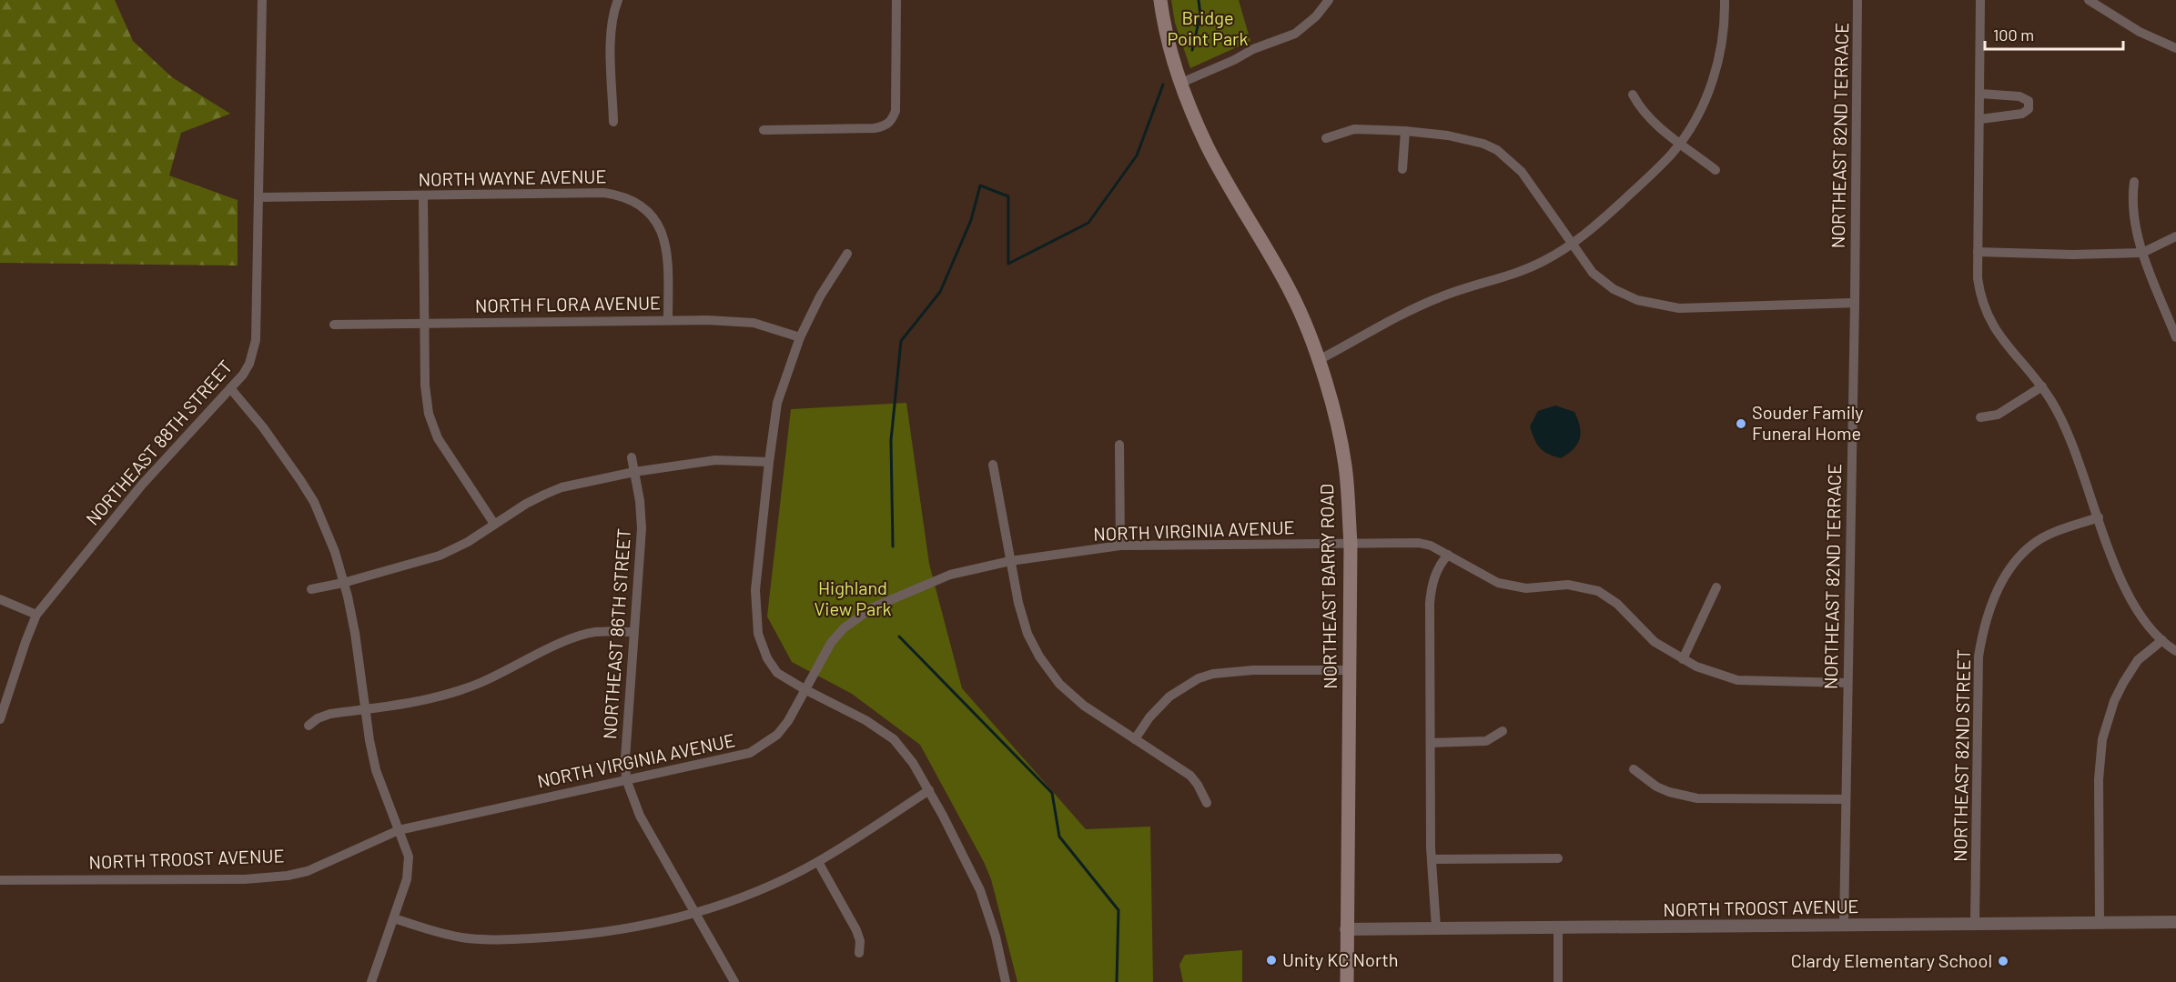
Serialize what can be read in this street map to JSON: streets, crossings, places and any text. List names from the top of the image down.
{
  "streets": {
    "main road": ["NORTHEAST BARRY ROAD"],
    "street": [
      "NORTHEAST 82ND TERRACE",
      "NORTH WAYNE AVENUE",
      "NORTH FLORA AVENUE",
      "NORTHEAST 88TH STREET",
      "NORTH VIRGINIA AVENUE",
      "NORTHEAST 86TH STREET",
      "NORTHEAST 82ND STREET",
      "NORTH TROOST AVENUE"
    ]
  },
  "crossings": [
    ["NORTHEAST 82ND TERRACE", "NORTH VIRGINIA AVENUE"],
    ["NORTHEAST 82ND TERRACE", "NORTH TROOST AVENUE"],
    ["NORTH WAYNE AVENUE", "NORTH FLORA AVENUE"],
    ["NORTH WAYNE AVENUE", "NORTHEAST 88TH STREET"],
    ["NORTH VIRGINIA AVENUE", "NORTHEAST BARRY ROAD"],
    ["NORTH VIRGINIA AVENUE", "NORTHEAST 86TH STREET"],
    ["NORTH VIRGINIA AVENUE", "NORTH TROOST AVENUE"],
    ["NORTHEAST BARRY ROAD", "NORTH TROOST AVENUE"],
    ["NORTHEAST 82ND STREET", "NORTH TROOST AVENUE"]
  ],
  "parks": ["Bridge Point Park", "Highland View Park"],
  "places": ["Souder Family Funeral Home", "Unity KC North", "Clardy Elementary School"],
  "scale_bar": "100 m"
}
